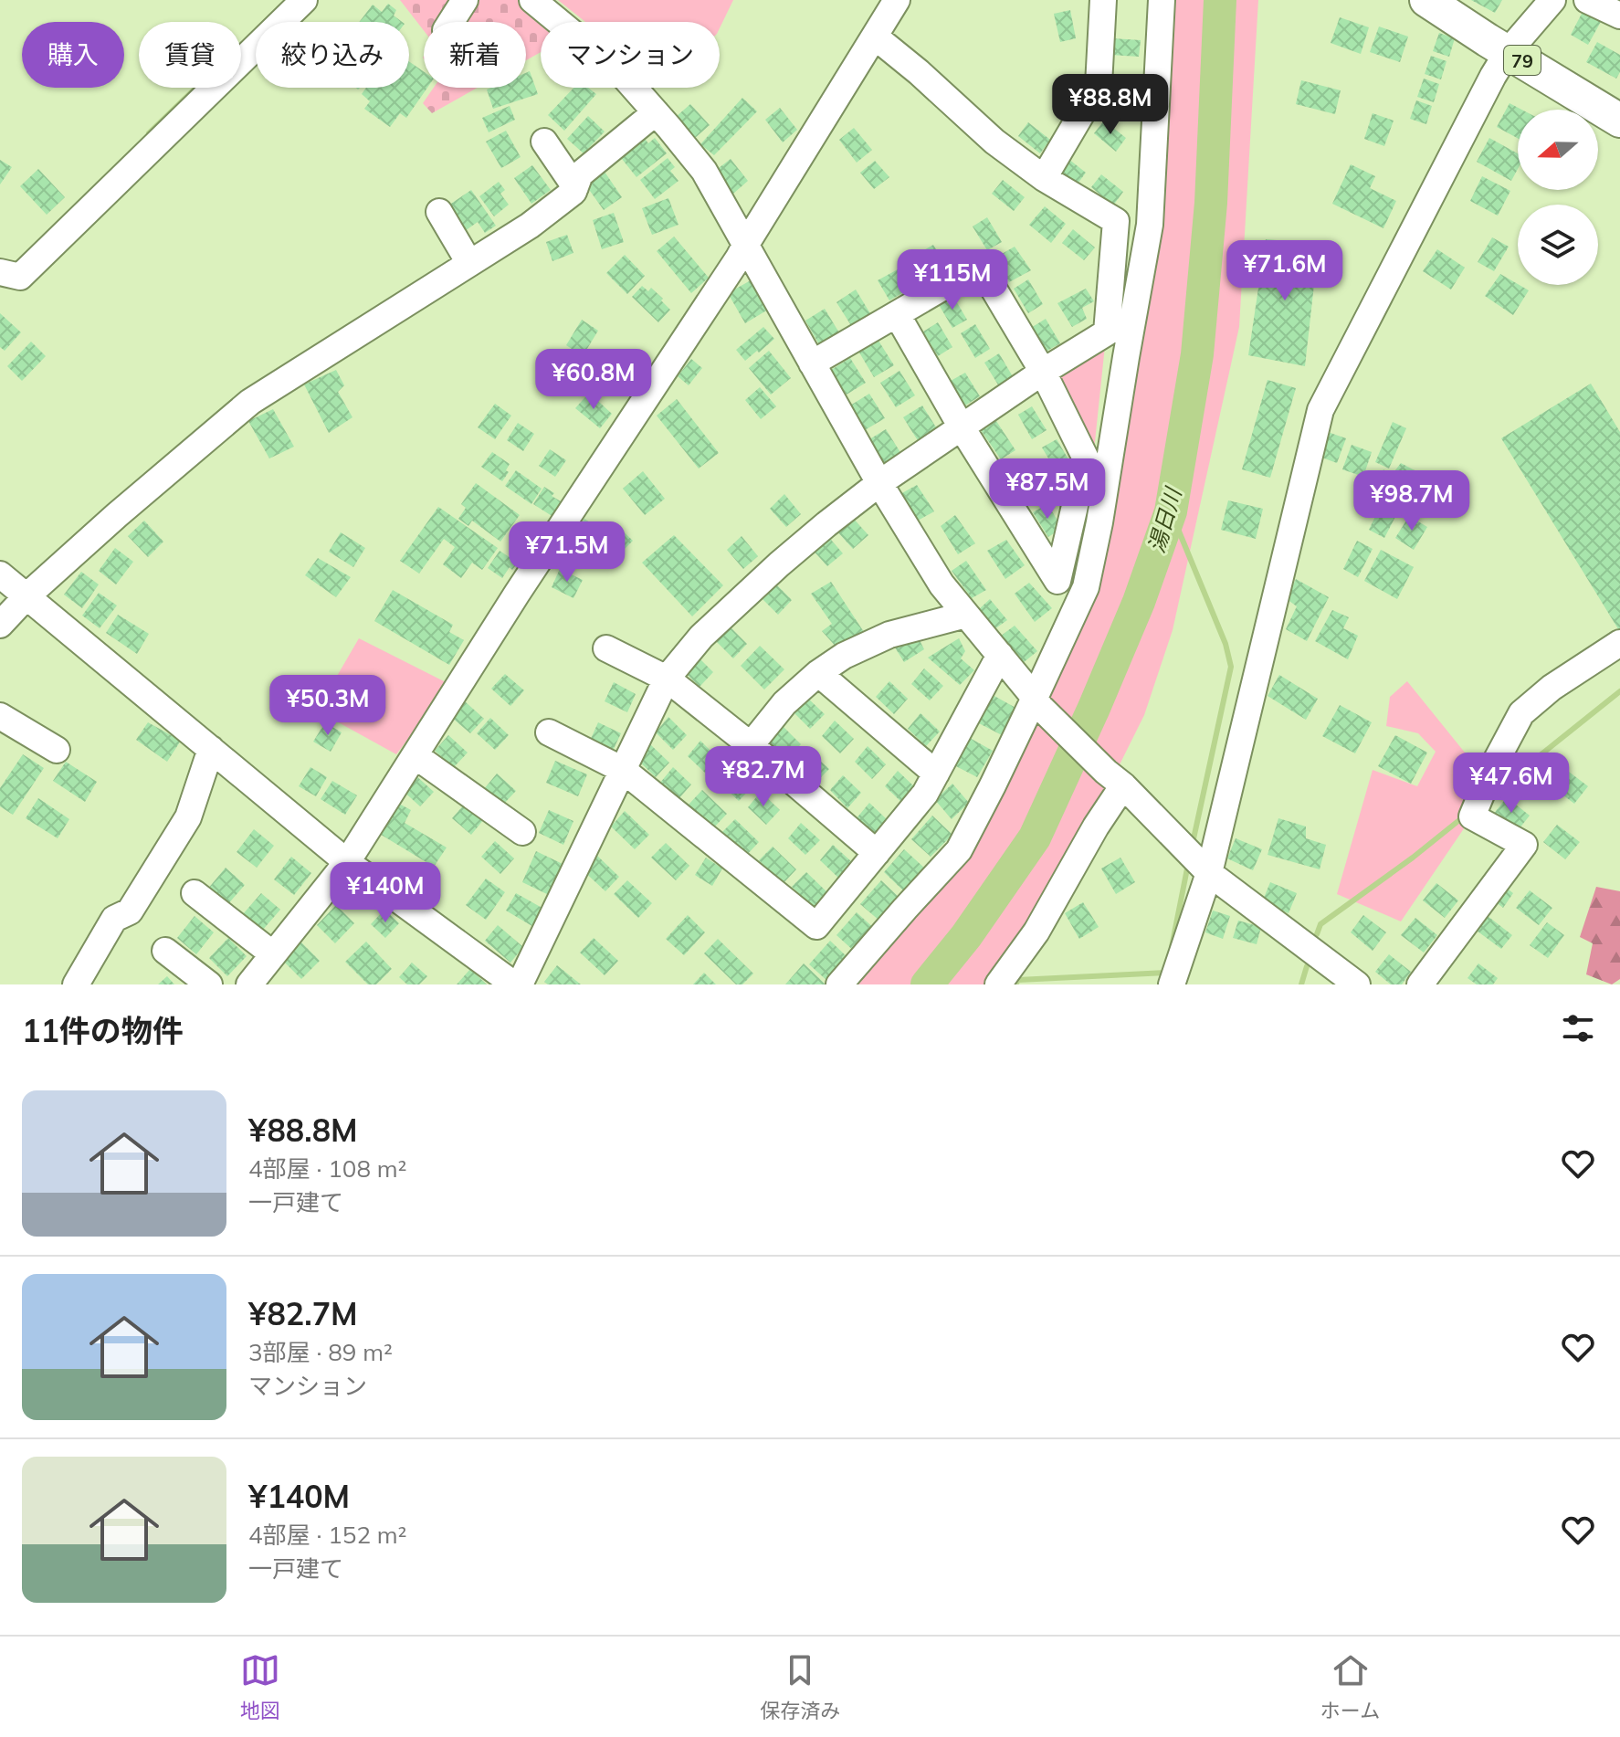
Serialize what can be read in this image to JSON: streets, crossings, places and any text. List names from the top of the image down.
{
  "streets": {
    "main road": ["79"]
  },
  "water": ["湯日川"],
  "north": "left",
  "page": {
    "chip": [
      "購入",
      "賃貸",
      "絞り込み",
      "新着",
      "マンション"
    ],
    "price": [
      "¥88.8M",
      "¥71.6M",
      "¥115M",
      "¥60.8M",
      "¥87.5M",
      "¥98.7M",
      "¥71.5M",
      "¥50.3M",
      "¥82.7M",
      "¥47.6M",
      "¥140M"
    ],
    "heading": "11件の物件",
    "list": [
      {
        "name": "¥88.8M",
        "note": "4部屋 · 108 m² · 一戸建て"
      },
      {
        "name": "¥82.7M",
        "note": "3部屋 · 89 m² · マンション"
      },
      {
        "name": "¥140M",
        "note": "4部屋 · 152 m² · 一戸建て"
      }
    ],
    "tabs": ["地図", "保存済み", "ホーム"]
  }
}
